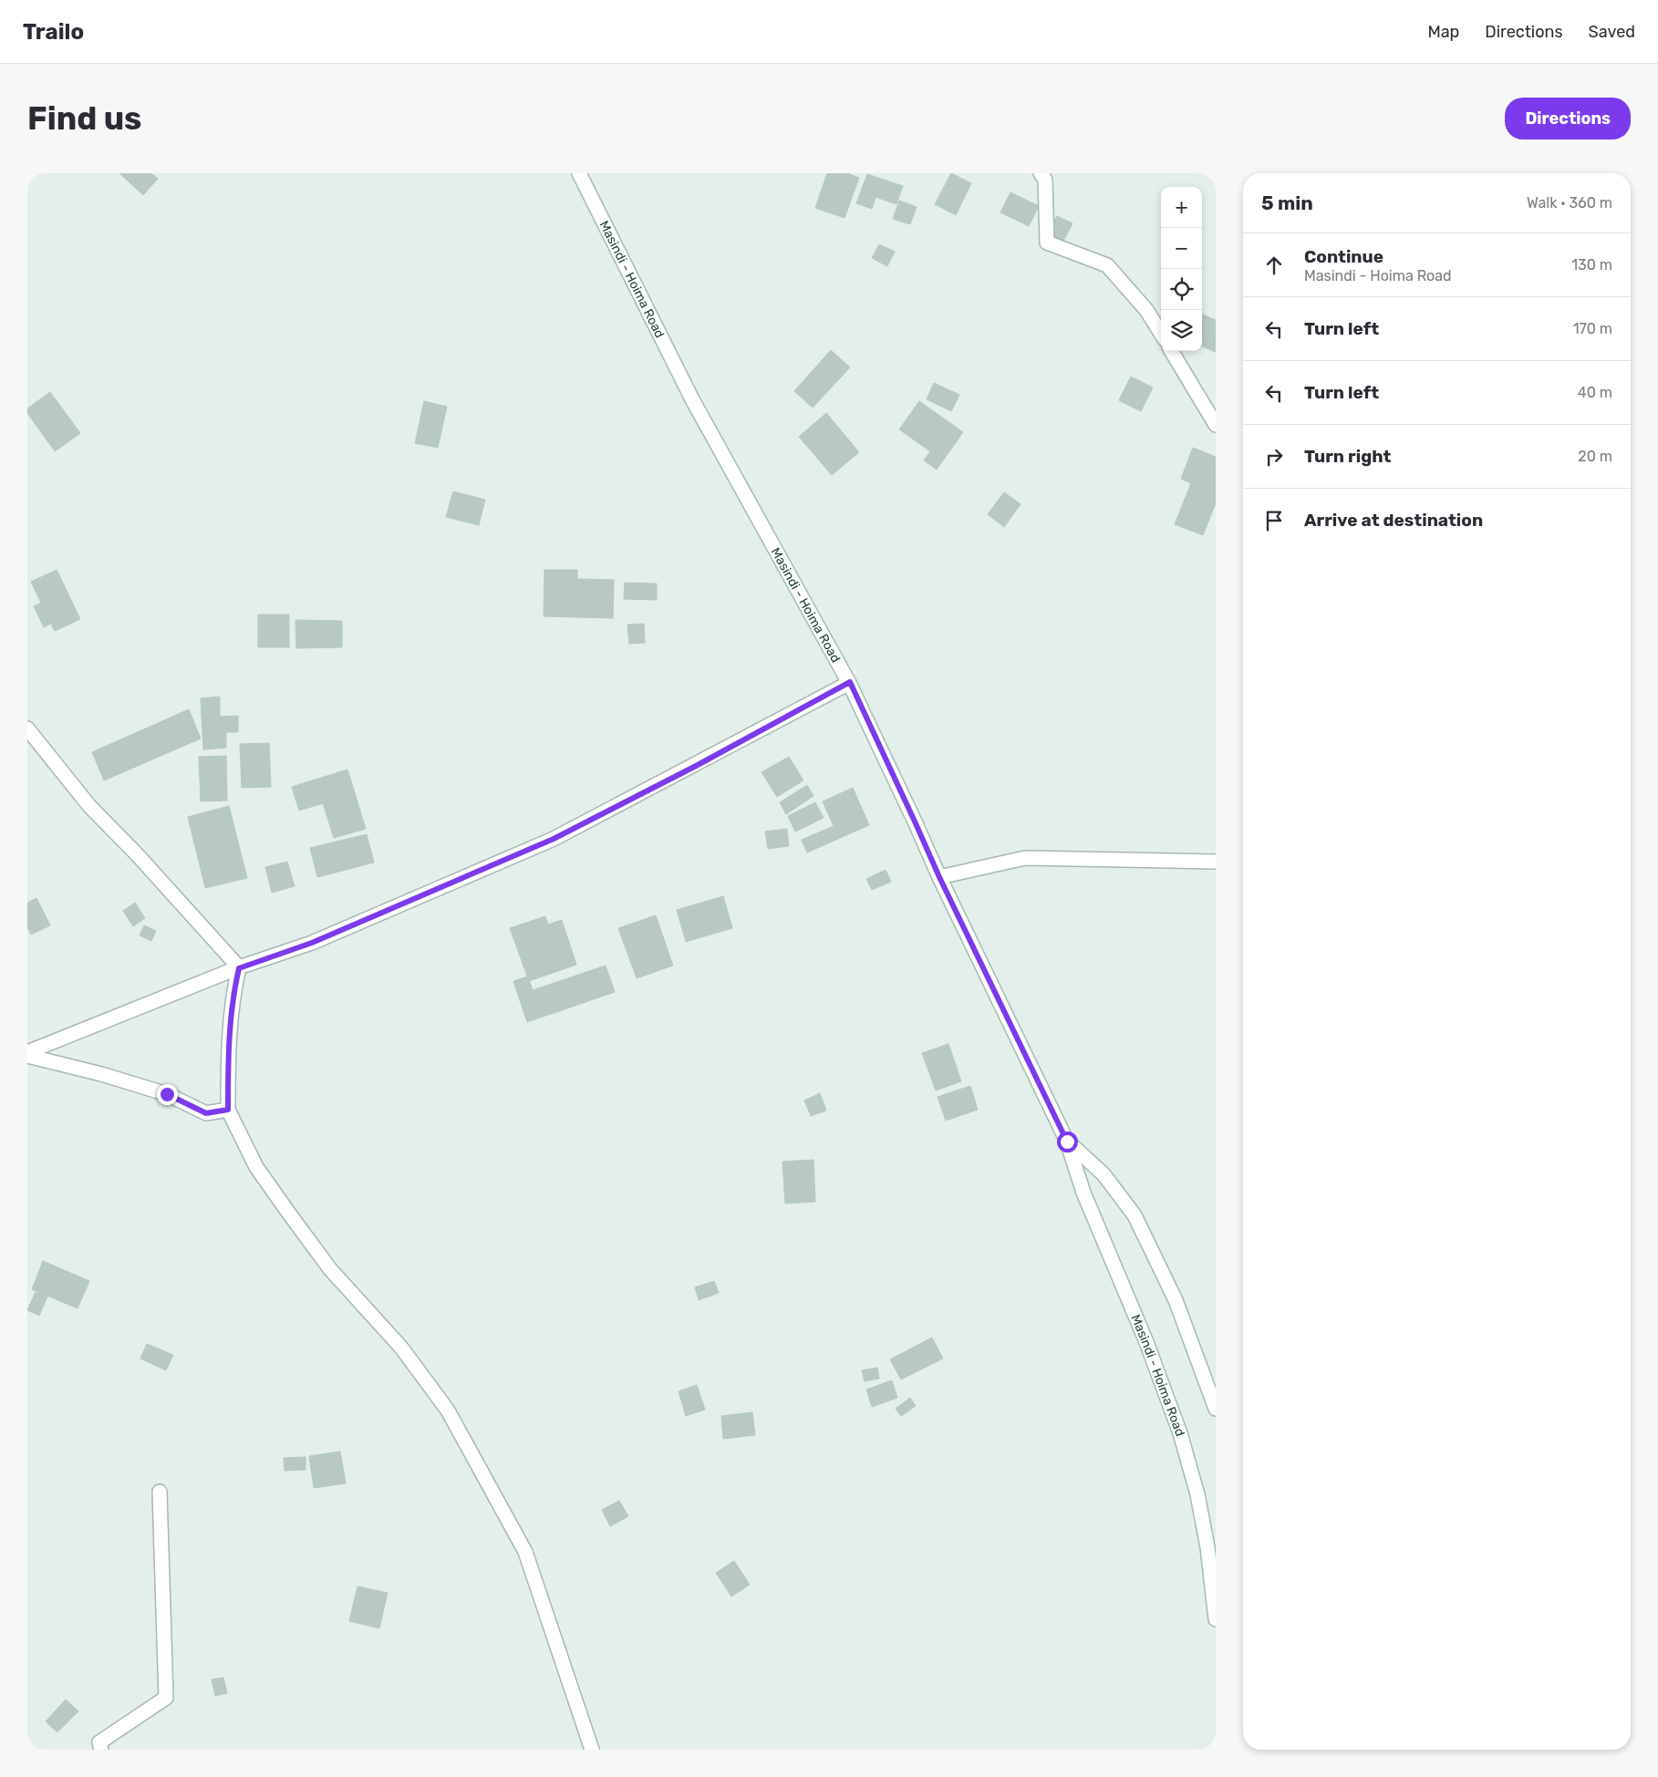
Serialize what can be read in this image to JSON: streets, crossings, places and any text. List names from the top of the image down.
{
  "streets": {
    "street": ["Masindi - Hoima Road"]
  },
  "page": {
    "header": "Trailo",
    "nav": ["Map", "Directions", "Saved"],
    "buttons": "Directions",
    "title": "Find us",
    "heading": ["5 min", "Walk · 360 m"],
    "map_buttons": ["+", "−"],
    "list": [
      ["Continue", "Masindi - Hoima Road", "130 m"],
      ["Turn left", "170 m"],
      ["Turn left", "40 m"],
      ["Turn right", "20 m"],
      "Arrive at destination"
    ]
  }
}
